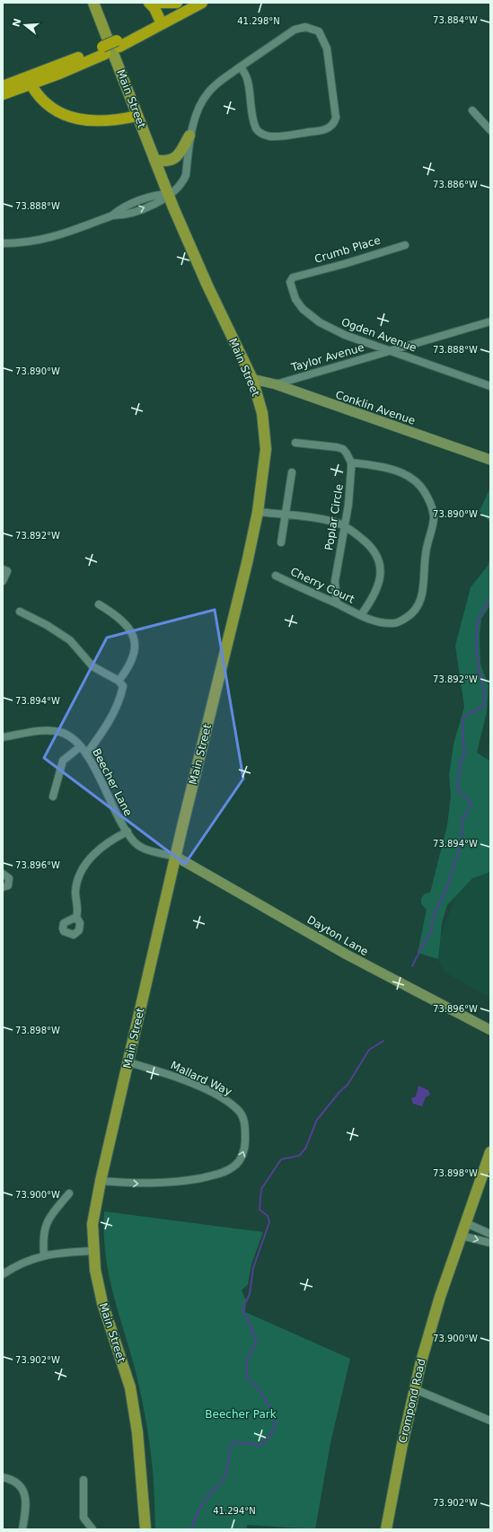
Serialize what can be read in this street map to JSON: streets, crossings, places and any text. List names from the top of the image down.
{
  "streets": {
    "main road": ["Main Street", "Crompond Road"],
    "street": [
      "Crumb Place",
      "Ogden Avenue",
      "Taylor Avenue",
      "Conklin Avenue",
      "Poplar Circle",
      "Cherry Court",
      "Beecher Lane",
      "Dayton Lane",
      "Mallard Way"
    ]
  },
  "crossings": [
    ["Main Street", "Conklin Avenue"],
    ["Main Street", "Beecher Lane"],
    ["Main Street", "Dayton Lane"],
    ["Main Street", "Mallard Way"],
    ["Crumb Place", "Ogden Avenue"],
    ["Ogden Avenue", "Taylor Avenue"],
    ["Taylor Avenue", "Conklin Avenue"],
    ["Poplar Circle", "Cherry Court"],
    ["Beecher Lane", "Dayton Lane"]
  ],
  "parks": ["Beecher Park"],
  "north": "left",
  "coordinates": [
    "73.884°W",
    "41.298°N",
    "73.886°W",
    "73.888°W",
    "73.890°W",
    "73.892°W",
    "73.894°W",
    "73.896°W",
    "73.898°W",
    "73.900°W",
    "73.902°W",
    "41.294°N"
  ]
}
